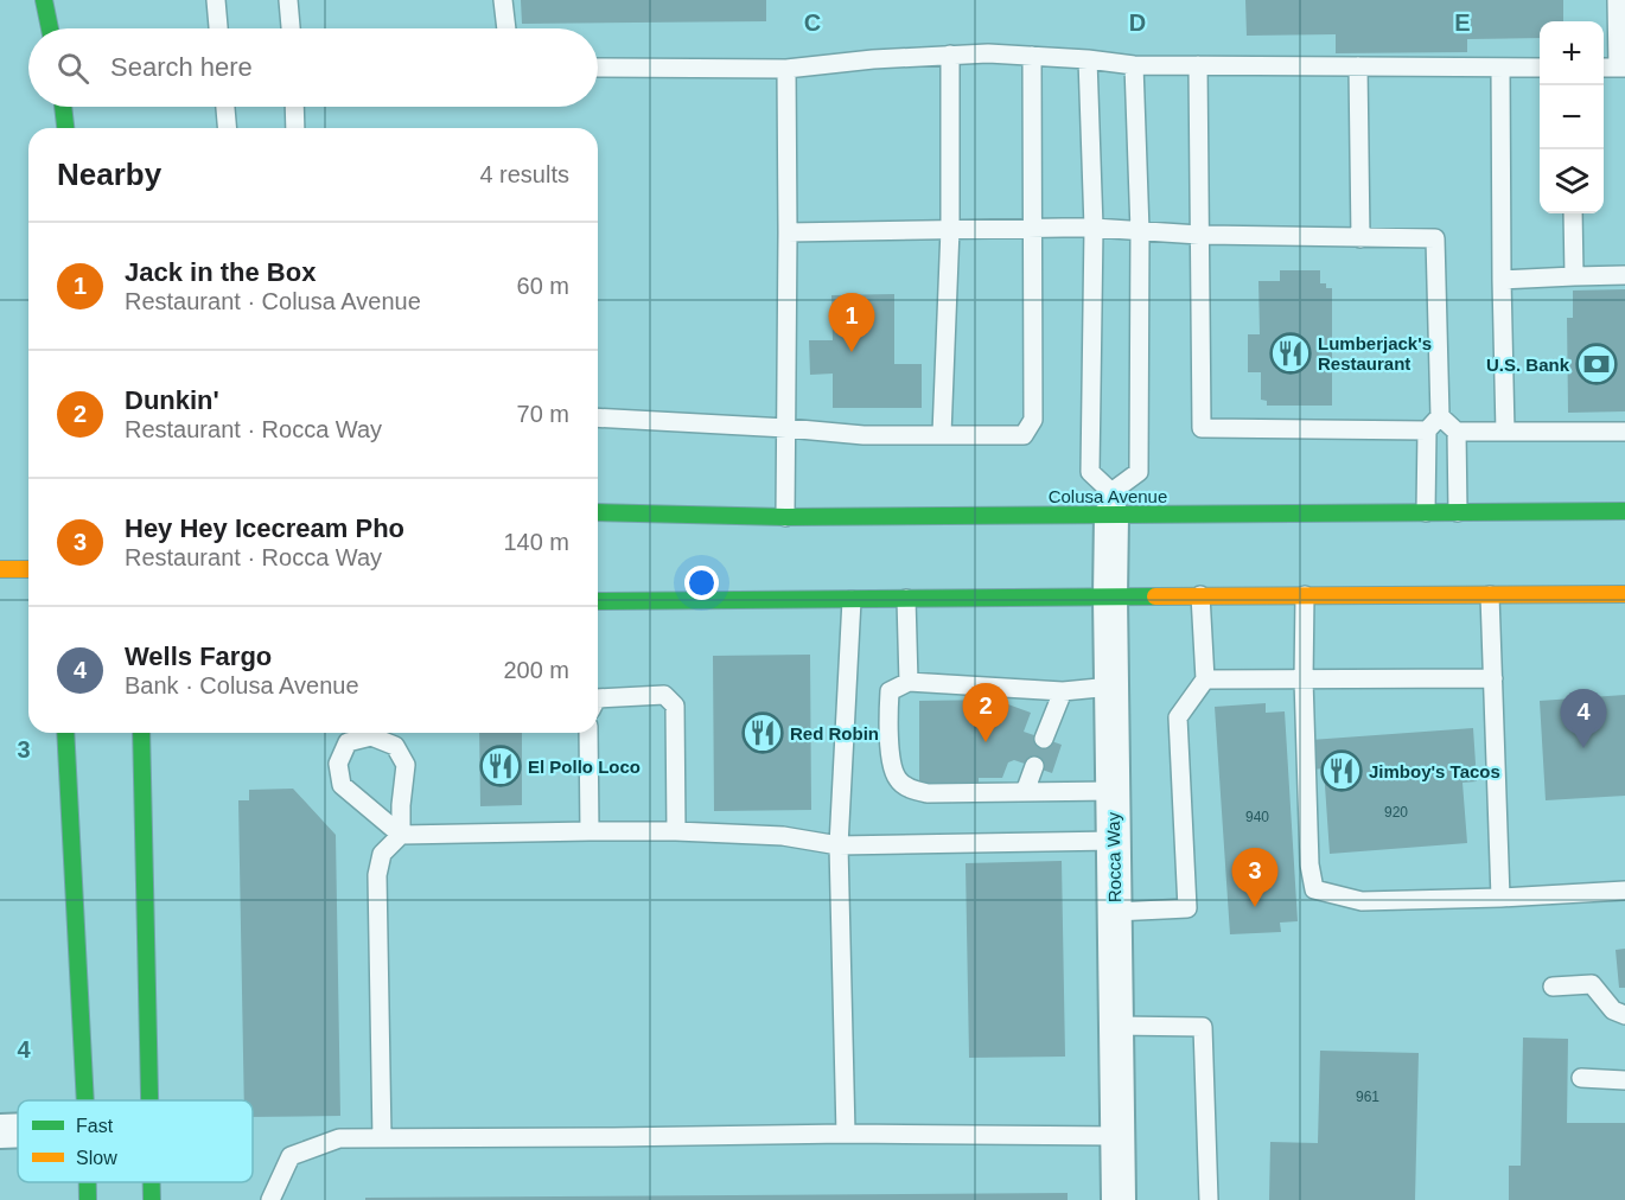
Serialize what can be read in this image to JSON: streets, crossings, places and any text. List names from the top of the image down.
{
  "streets": {
    "highway": ["Colusa Avenue"],
    "street": ["Rocca Way"]
  },
  "crossings": [
    ["Colusa Avenue", "Rocca Way"]
  ],
  "places": {
    "restaurant": [
      "Lumberjack's Restaurant",
      "Red Robin",
      "El Pollo Loco",
      "Jimboy's Tacos"
    ],
    "bank": ["U.S. Bank"]
  },
  "house_numbers": ["920", "940", "961"],
  "legend": ["Fast", "Slow"],
  "page": {
    "map_buttons": ["+", "−"],
    "search": "Search here",
    "heading": ["Nearby", "4 results"],
    "list": [
      {
        "mark": "1",
        "name": "Jack in the Box",
        "note": "Restaurant · Colusa Avenue",
        "value": "60 m"
      },
      {
        "mark": "2",
        "name": "Dunkin'",
        "note": "Restaurant · Rocca Way",
        "value": "70 m"
      },
      {
        "mark": "3",
        "name": "Hey Hey Icecream Pho",
        "note": "Restaurant · Rocca Way",
        "value": "140 m"
      },
      {
        "mark": "4",
        "name": "Wells Fargo",
        "note": "Bank · Colusa Avenue",
        "value": "200 m"
      }
    ],
    "pins": [
      "1",
      "2",
      "4",
      "3"
    ]
  },
  "grid": {
    "columns": ["C", "D", "E"],
    "rows": ["3", "4"]
  }
}
